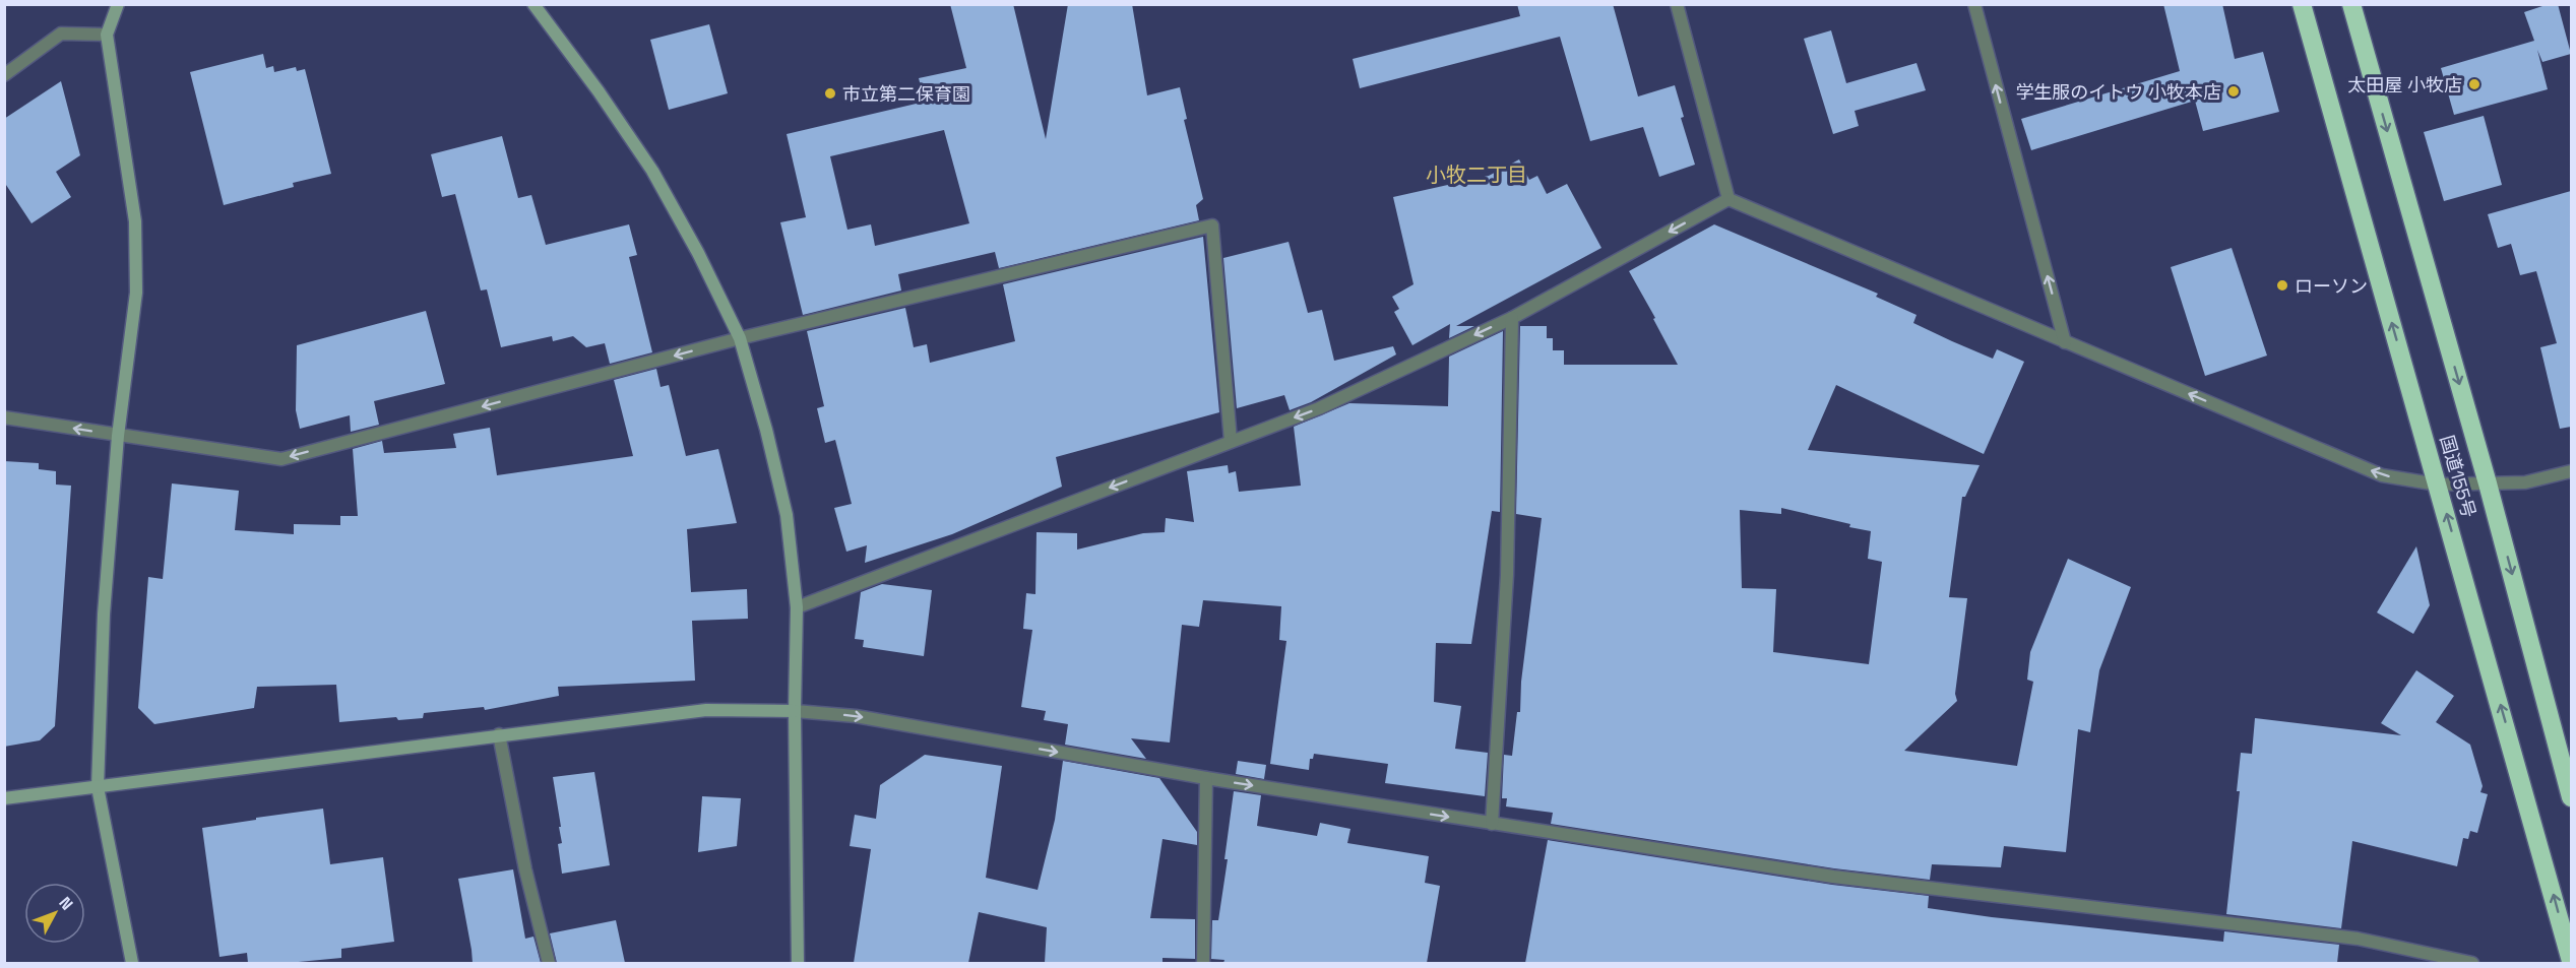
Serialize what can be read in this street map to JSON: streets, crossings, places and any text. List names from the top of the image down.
{
  "streets": {
    "highway": ["国道155号"]
  },
  "districts": ["小牧二丁目"],
  "places": [
    "太田屋 小牧店",
    "学生服のイトウ 小牧本店",
    "市立第二保育園",
    "ローソン"
  ],
  "north": "top right"
}
